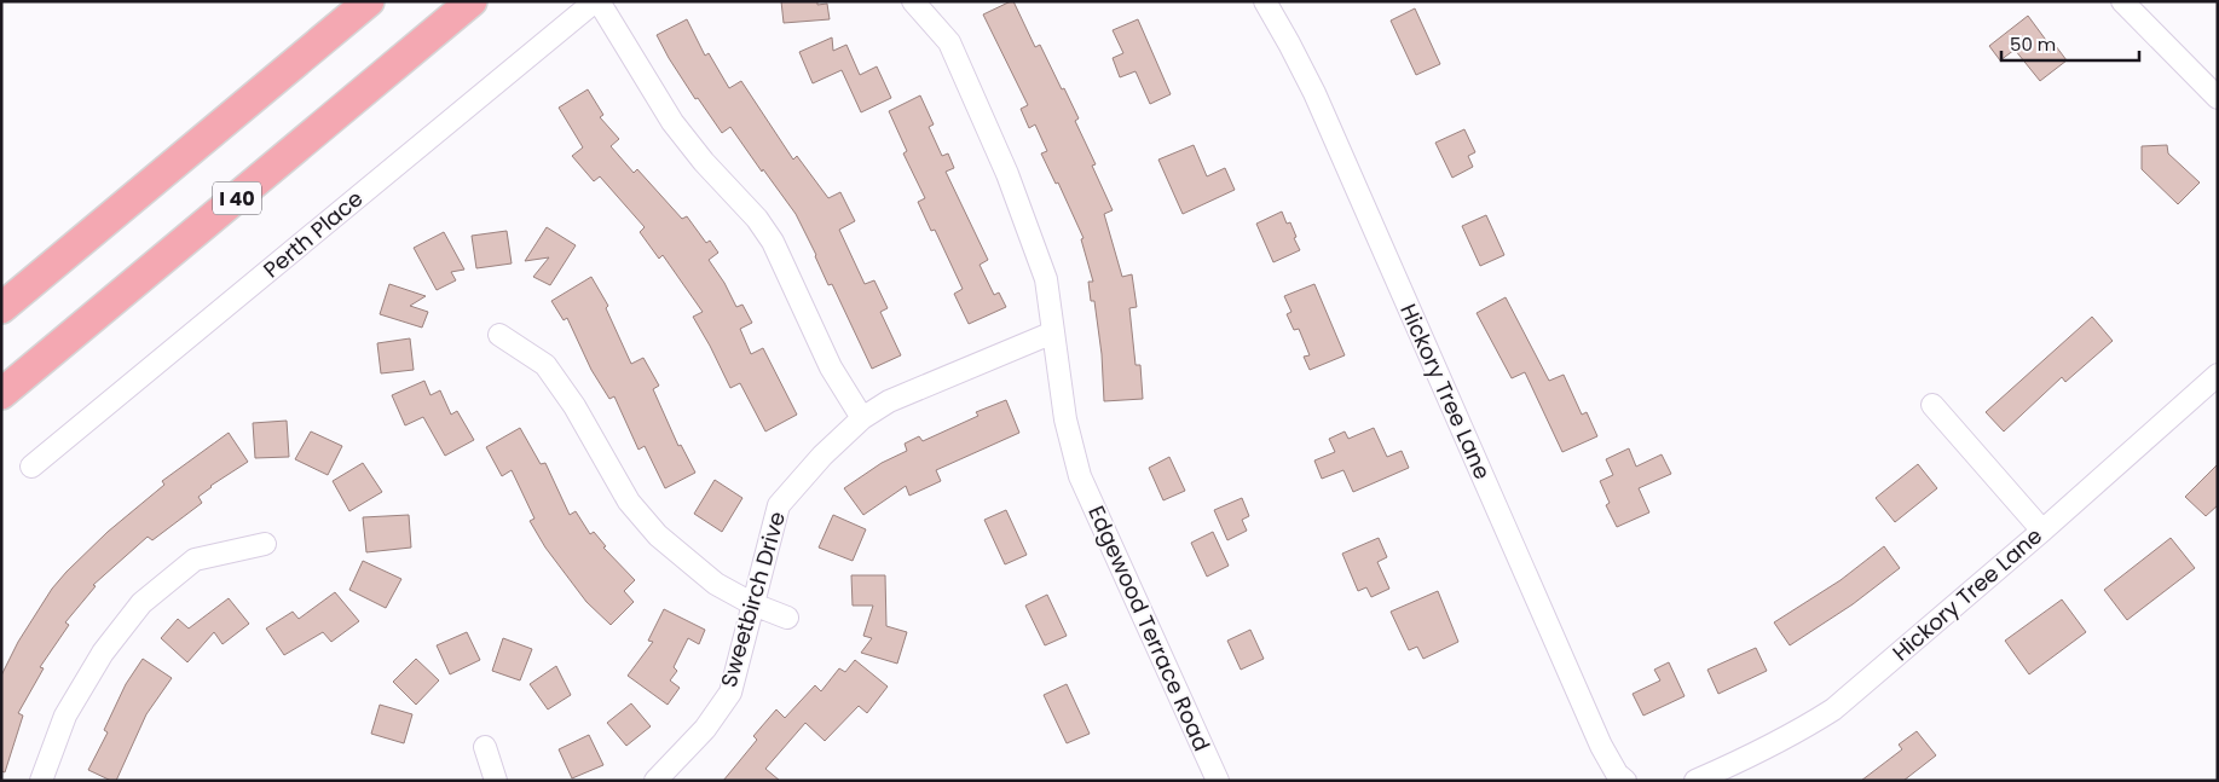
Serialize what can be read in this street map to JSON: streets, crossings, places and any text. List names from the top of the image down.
{
  "streets": {
    "highway": ["I 40"],
    "street": [
      "Perth Place",
      "Hickory Tree Lane",
      "Sweetbirch Drive",
      "Edgewood Terrace Road"
    ]
  },
  "crossings": [
    ["Sweetbirch Drive", "Edgewood Terrace Road"]
  ],
  "scale_bar": "50 m"
}
